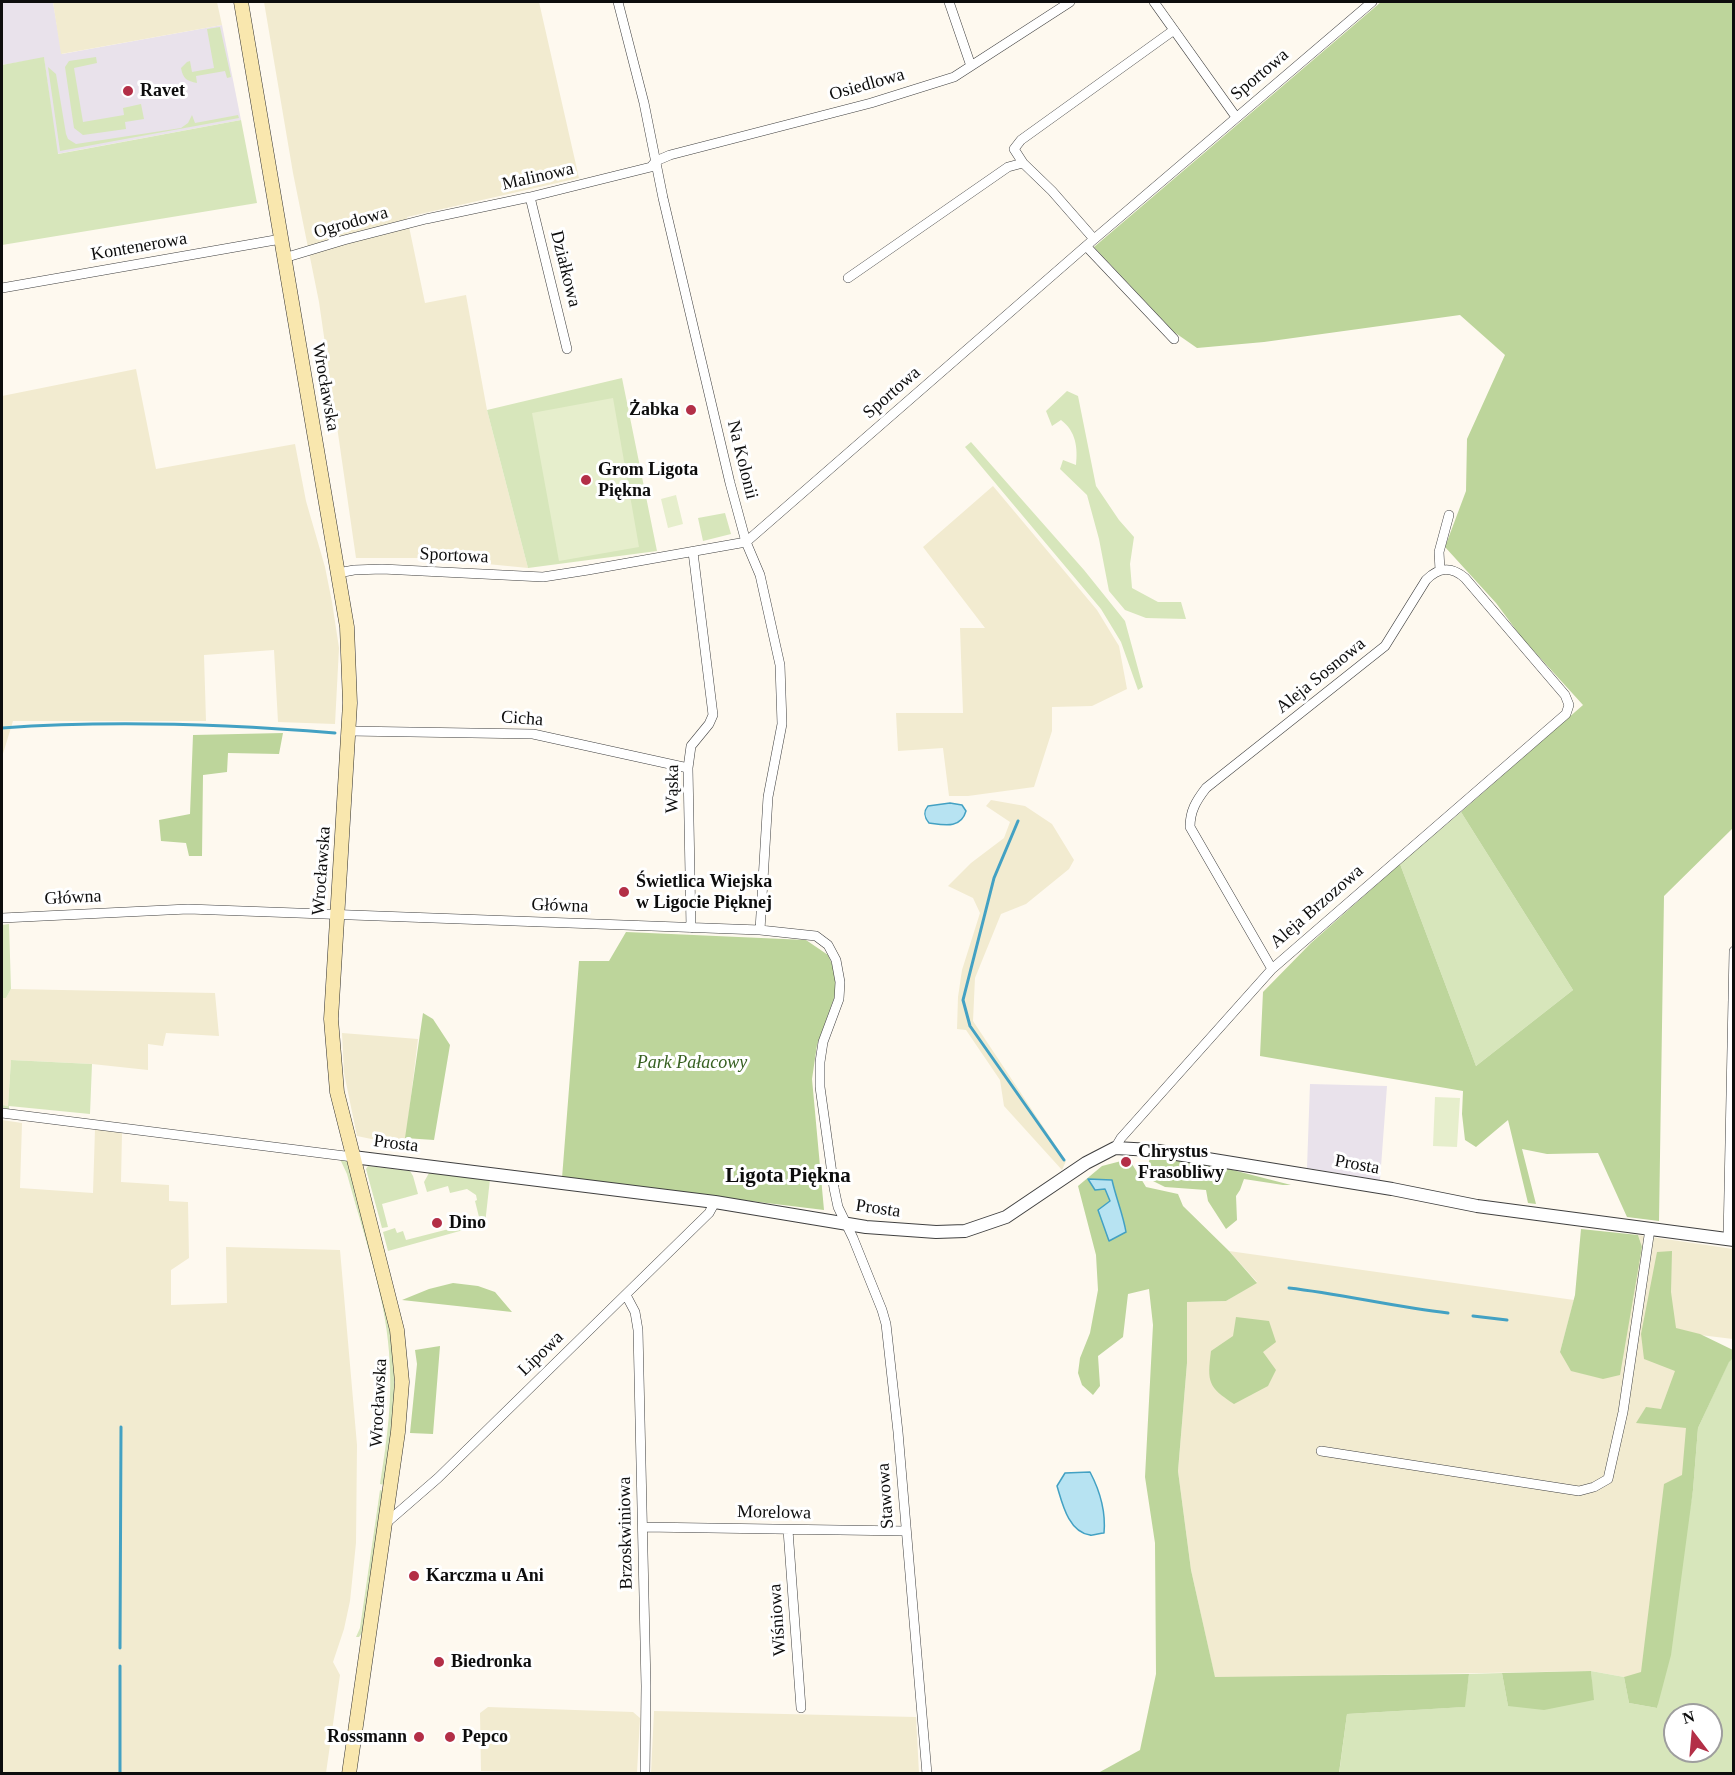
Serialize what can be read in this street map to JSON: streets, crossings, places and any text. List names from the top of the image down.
{
  "streets": {
    "main road": ["Wrocławska"],
    "street": [
      "Sportowa",
      "Osiedlowa",
      "Malinowa",
      "Ogrodowa",
      "Kontenerowa",
      "Działkowa",
      "Na Kolonii",
      "Aleja Sosnowa",
      "Cicha",
      "Wąska",
      "Główna",
      "Aleja Brzozowa",
      "Prosta",
      "Lipowa",
      "Stawowa",
      "Morelowa",
      "Brzoskwiniowa",
      "Wiśniowa"
    ]
  },
  "crossings": [
    ["Sportowa", "Wrocławska"],
    ["Sportowa", "Na Kolonii"],
    ["Sportowa", "Wąska"],
    ["Osiedlowa", "Malinowa"],
    ["Osiedlowa", "Na Kolonii"],
    ["Malinowa", "Ogrodowa"],
    ["Malinowa", "Działkowa"],
    ["Malinowa", "Na Kolonii"],
    ["Ogrodowa", "Wrocławska"],
    ["Kontenerowa", "Wrocławska"],
    ["Wrocławska", "Cicha"],
    ["Wrocławska", "Główna"],
    ["Wrocławska", "Prosta"],
    ["Wrocławska", "Lipowa"],
    ["Na Kolonii", "Główna"],
    ["Aleja Sosnowa", "Aleja Brzozowa"],
    ["Cicha", "Wąska"],
    ["Wąska", "Główna"],
    ["Główna", "Prosta"],
    ["Główna", "Stawowa"],
    ["Aleja Brzozowa", "Prosta"],
    ["Prosta", "Lipowa"],
    ["Prosta", "Stawowa"],
    ["Lipowa", "Brzoskwiniowa"],
    ["Stawowa", "Morelowa"],
    ["Morelowa", "Brzoskwiniowa"],
    ["Morelowa", "Wiśniowa"]
  ],
  "districts": ["Ligota Piękna"],
  "parks": ["Park Pałacowy"],
  "places": [
    "Ravet",
    "Żabka",
    "Grom Ligota Piękna",
    "Świetlica Wiejska w Ligocie Pięknej",
    "Chrystus Frasobliwy",
    "Dino",
    "Karczma u Ani",
    "Biedronka",
    "Rossmann",
    "Pepco"
  ],
  "north": "top"
}
